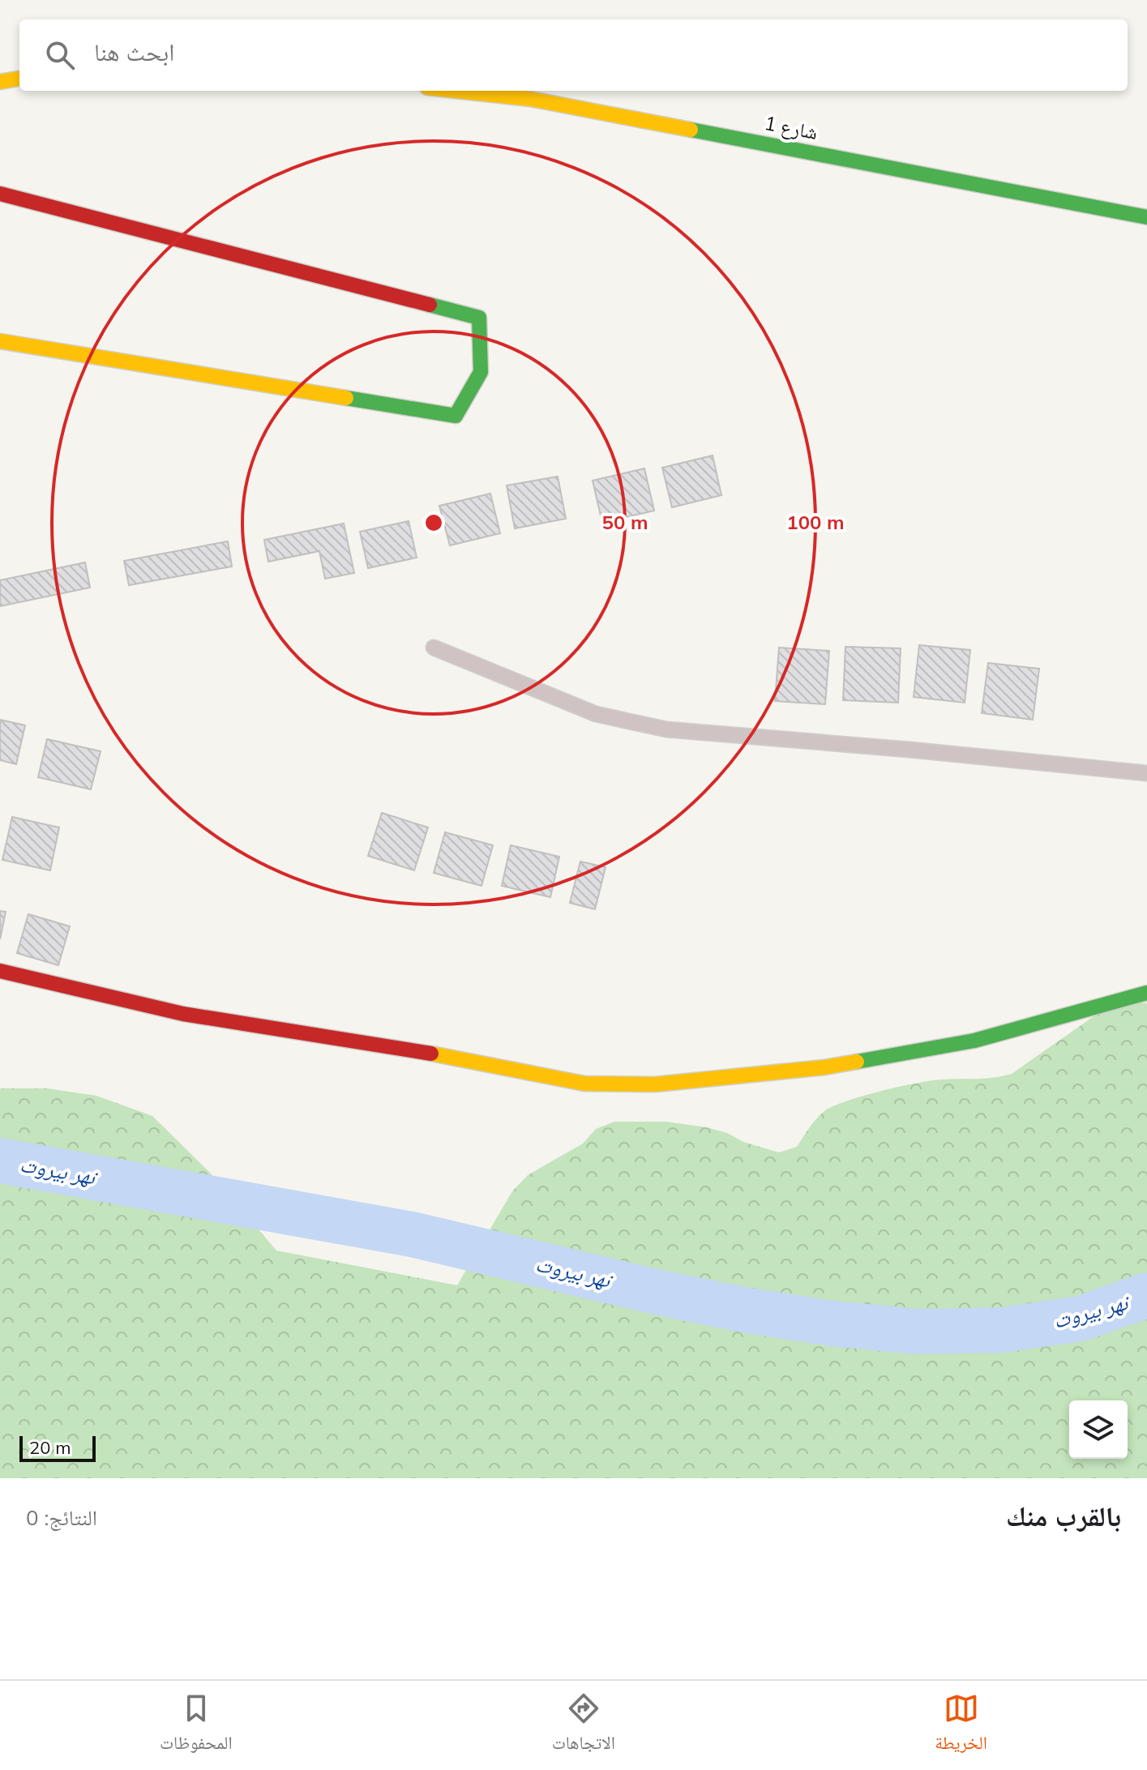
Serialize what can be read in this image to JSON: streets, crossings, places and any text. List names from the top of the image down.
{
  "streets": {
    "street": ["شارع 1"]
  },
  "water": ["نهر بيروت"],
  "scale_bar": "20 m",
  "page": {
    "search": "ابحث هنا",
    "scale": "20 m",
    "heading": ["بالقرب منك", "النتائج: 0"],
    "nav": ["الخريطة", "الاتجاهات", "المحفوظات"]
  },
  "rings": ["50 m", "100 m"]
}
